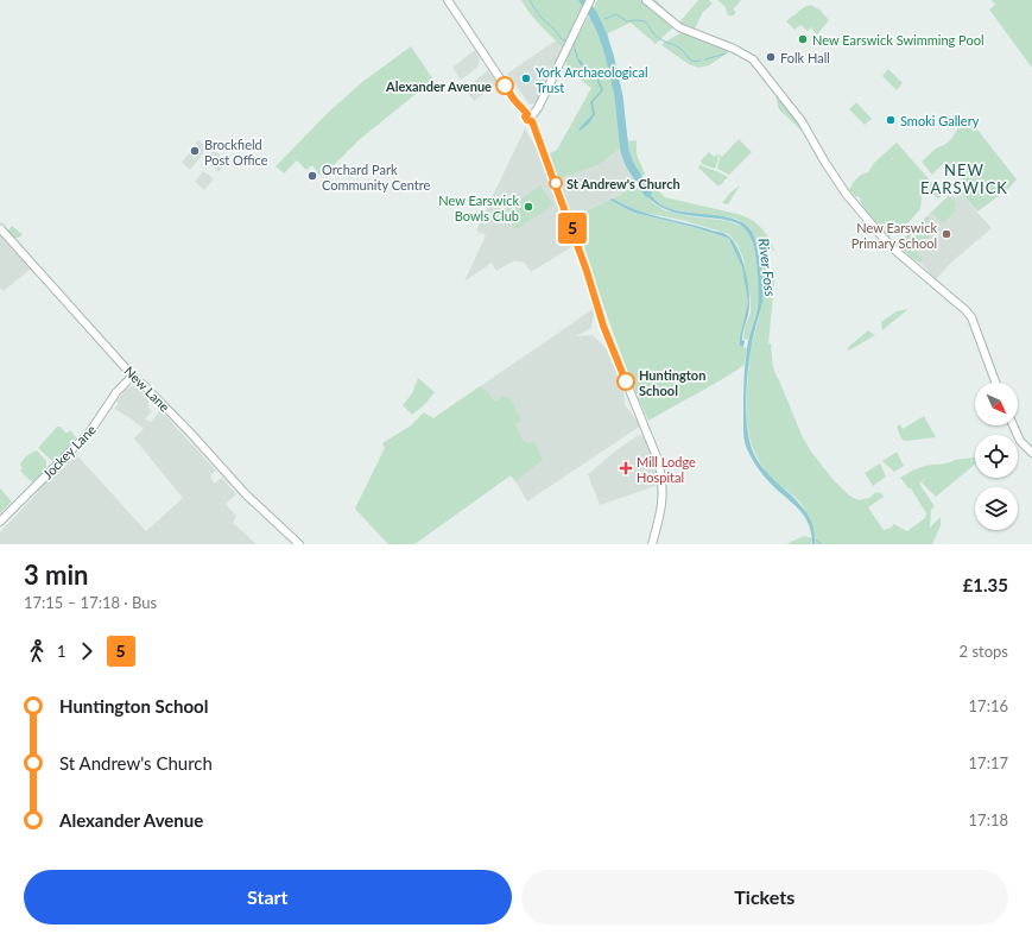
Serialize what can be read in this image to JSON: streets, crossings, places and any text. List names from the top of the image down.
{
  "streets": {
    "street": ["New Lane", "Jockey Lane"]
  },
  "crossings": [
    ["New Lane", "Jockey Lane"]
  ],
  "districts": ["NEW EARSWICK"],
  "water": ["River Foss"],
  "places": {
    "other": [
      "New Earswick Swimming Pool",
      "Folk Hall",
      "York Archaeological Trust",
      "Alexander Avenue",
      "Smoki Gallery",
      "Brockfield Post Office",
      "Orchard Park Community Centre",
      "St Andrew's Church",
      "New Earswick Bowls Club",
      "New Earswick Primary School",
      "Huntington School"
    ],
    "health": ["Mill Lodge Hospital"]
  },
  "lines": ["bus line 5"],
  "north": "bottom right",
  "page": {
    "on_map": "5",
    "heading": ["3 min", "17:15 – 17:18 · Bus", "£1.35"],
    "legs": ["1", "5", "2 stops"],
    "list": [
      {
        "name": "Huntington School",
        "value": "17:16"
      },
      {
        "name": "St Andrew's Church",
        "value": "17:17"
      },
      {
        "name": "Alexander Avenue",
        "value": "17:18"
      }
    ],
    "buttons": ["Start", "Tickets"]
  }
}
